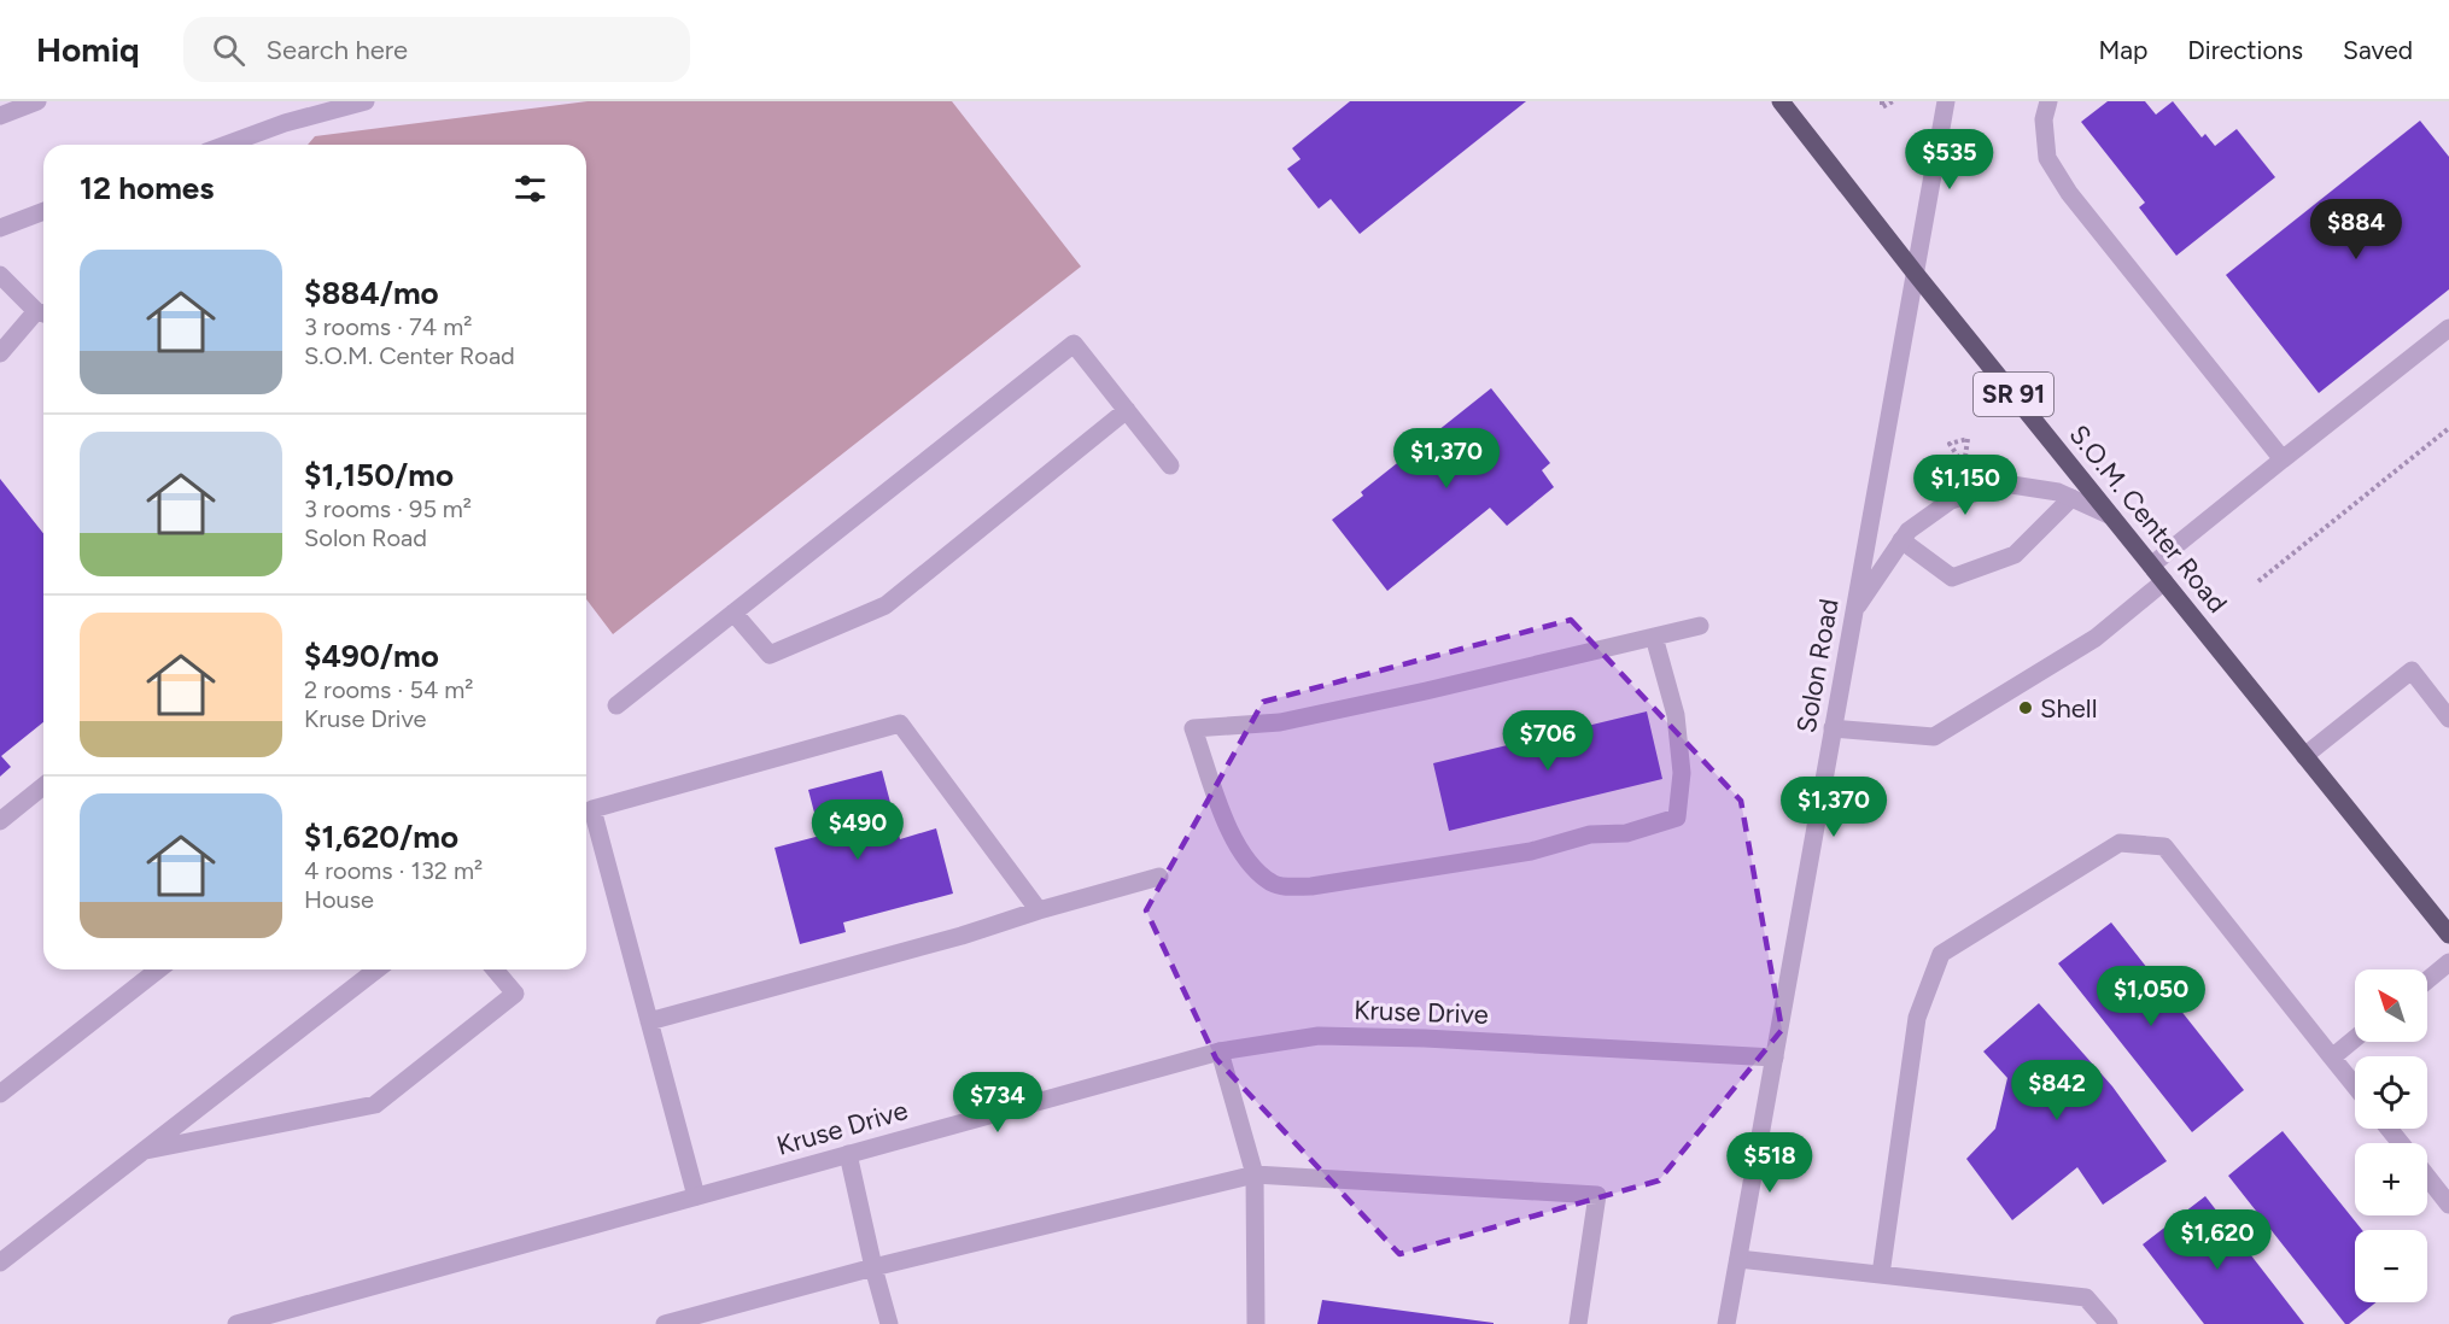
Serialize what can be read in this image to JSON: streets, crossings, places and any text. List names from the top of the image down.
{
  "streets": {
    "main road": ["SR 91", "S.O.M. Center Road"],
    "street": ["Solon Road", "Kruse Drive"]
  },
  "crossings": [
    ["S.O.M. Center Road", "Solon Road"],
    ["Solon Road", "Kruse Drive"]
  ],
  "places": ["Shell"],
  "north": "top left",
  "page": {
    "header": "Homiq",
    "search": "Search here",
    "nav": ["Map", "Directions", "Saved"],
    "price": [
      "$535",
      "$884",
      "$1,370",
      "$1,150",
      "$706",
      "$1,370",
      "$490",
      "$1,050",
      "$842",
      "$734",
      "$518",
      "$1,620"
    ],
    "heading": "12 homes",
    "list": [
      {
        "name": "$884/mo",
        "note": "3 rooms · 74 m² · S.O.M. Center Road"
      },
      {
        "name": "$1,150/mo",
        "note": "3 rooms · 95 m² · Solon Road"
      },
      {
        "name": "$490/mo",
        "note": "2 rooms · 54 m² · Kruse Drive"
      },
      {
        "name": "$1,620/mo",
        "note": "4 rooms · 132 m² · House"
      }
    ],
    "map_buttons": ["+", "−"]
  }
}
